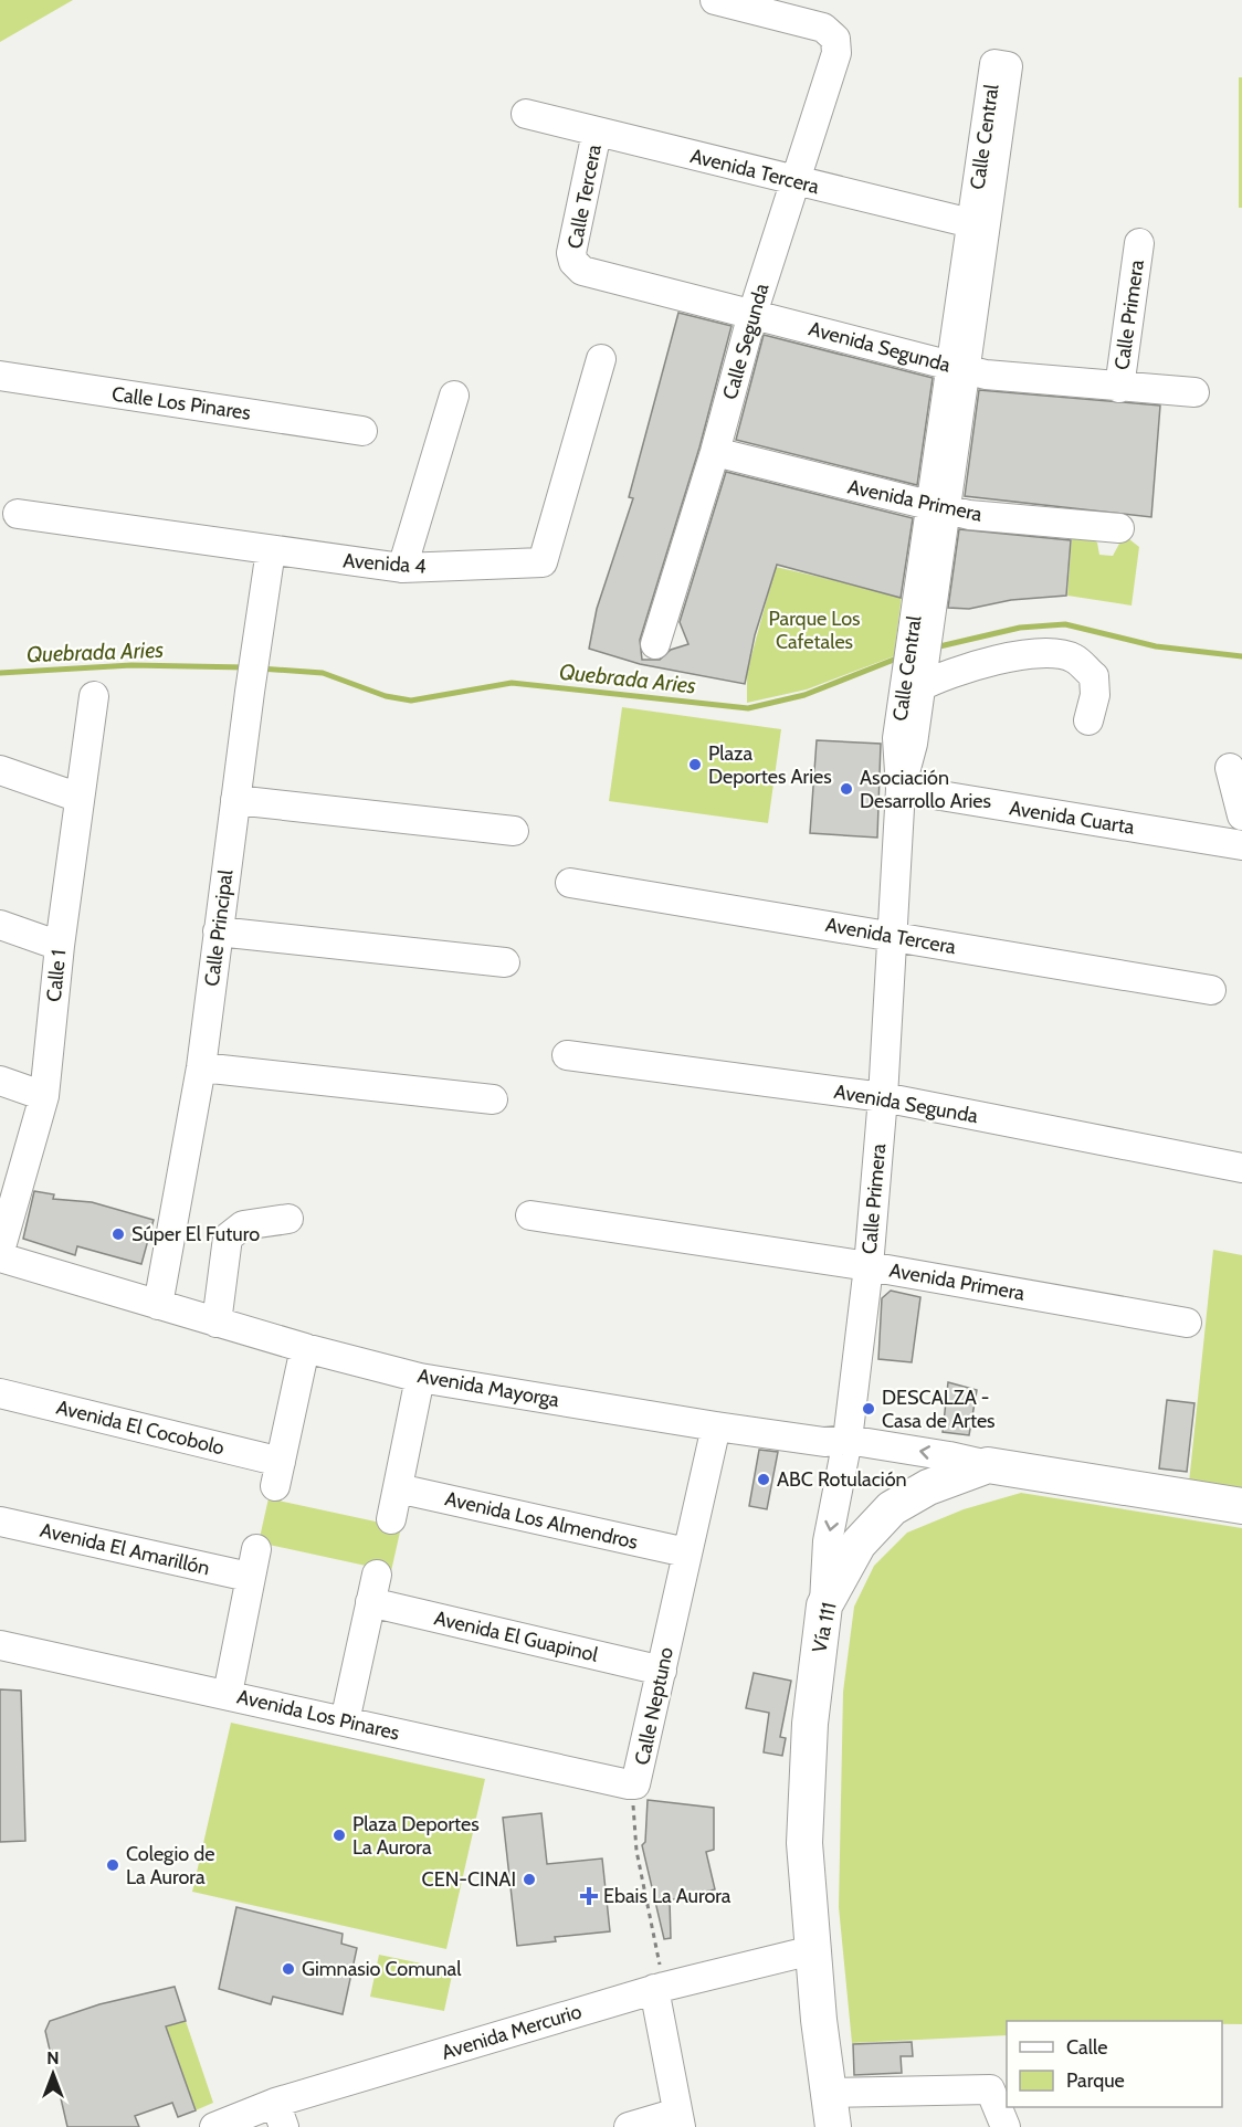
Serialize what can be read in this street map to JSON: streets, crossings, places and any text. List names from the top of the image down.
{
  "streets": {
    "main road": ["Vía 111"],
    "street": [
      "Calle Central",
      "Avenida Tercera",
      "Calle Tercera",
      "Calle Primera",
      "Calle Segunda",
      "Avenida Segunda",
      "Calle Los Pinares",
      "Avenida Primera",
      "Avenida 4",
      "Avenida Cuarta",
      "Calle Principal",
      "Calle 1",
      "Avenida Mayorga",
      "Avenida El Cocobolo",
      "Avenida Los Almendros",
      "Avenida El Amarillón",
      "Avenida El Guapinol",
      "Calle Neptuno",
      "Avenida Los Pinares",
      "Avenida Mercurio"
    ]
  },
  "crossings": [
    ["Calle Central", "Avenida Tercera"],
    ["Calle Central", "Calle Primera"],
    ["Calle Central", "Avenida Segunda"],
    ["Calle Central", "Avenida Primera"],
    ["Calle Central", "Avenida Cuarta"],
    ["Avenida Tercera", "Calle Tercera"],
    ["Avenida Tercera", "Calle Primera"],
    ["Avenida Tercera", "Calle Segunda"],
    ["Calle Tercera", "Avenida Segunda"],
    ["Calle Primera", "Avenida Segunda"],
    ["Calle Primera", "Avenida Primera"],
    ["Calle Primera", "Avenida Cuarta"],
    ["Calle Primera", "Avenida Mayorga"],
    ["Calle Primera", "Vía 111"],
    ["Calle Segunda", "Avenida Segunda"],
    ["Calle Segunda", "Avenida Primera"],
    ["Avenida 4", "Calle Principal"],
    ["Calle Principal", "Avenida Mayorga"],
    ["Avenida Mayorga", "Avenida El Cocobolo"],
    ["Avenida Mayorga", "Vía 111"],
    ["Avenida Mayorga", "Calle Neptuno"],
    ["Avenida Los Almendros", "Calle Neptuno"],
    ["Vía 111", "Avenida Mercurio"],
    ["Avenida El Guapinol", "Calle Neptuno"],
    ["Calle Neptuno", "Avenida Los Pinares"],
    ["Calle Neptuno", "Avenida Mercurio"]
  ],
  "water": ["Quebrada Aries"],
  "parks": ["Parque Los Cafetales"],
  "places": {
    "other": [
      "Plaza Deportes Aries",
      "Asociación Desarrollo Aries",
      "Súper El Futuro",
      "DESCALZA - Casa de Artes",
      "ABC Rotulación",
      "Plaza Deportes La Aurora",
      "Colegio de La Aurora",
      "CEN-CINAI",
      "Gimnasio Comunal"
    ],
    "health": ["Ebais La Aurora"]
  },
  "legend": ["Calle", "Parque"],
  "north": "top"
}
